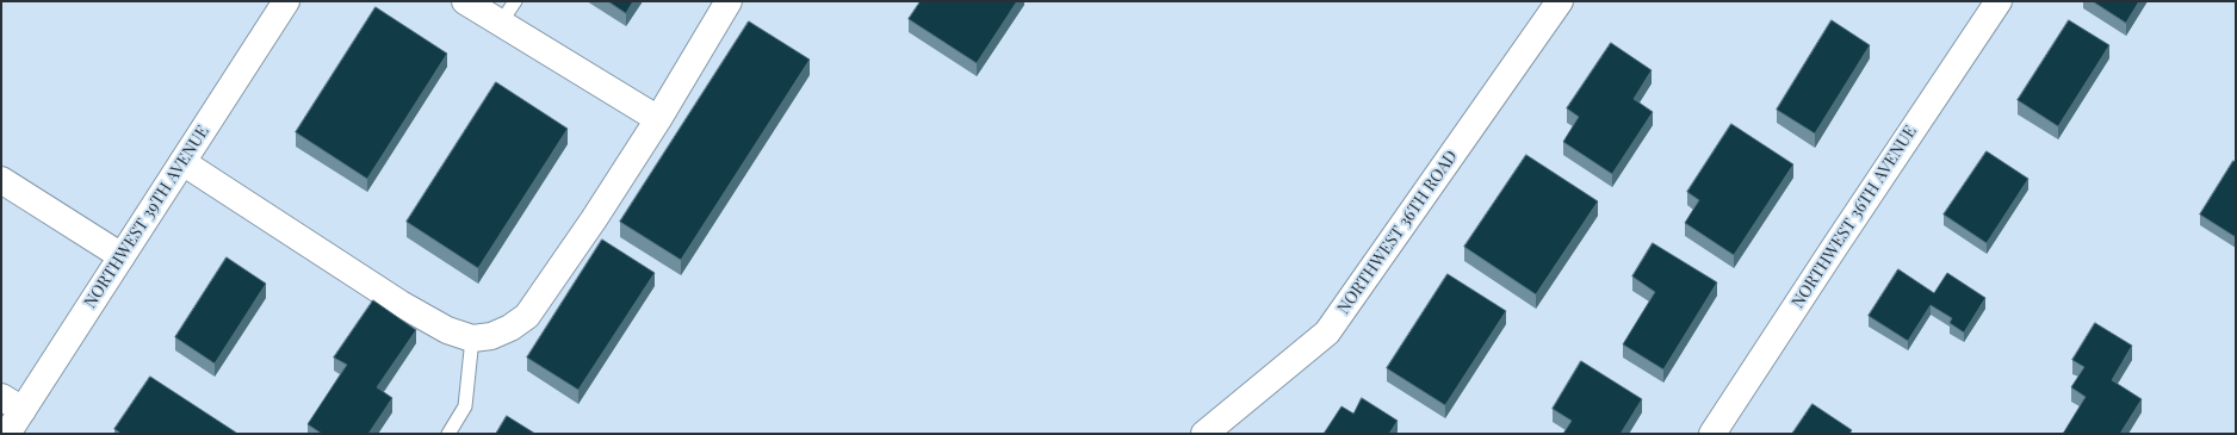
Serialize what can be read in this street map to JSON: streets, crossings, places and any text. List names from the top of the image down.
{
  "streets": {
    "street": ["NORTHWEST 39TH AVENUE", "NORTHWEST 36TH AVENUE", "NORTHWEST 36TH ROAD"]
  }
}
